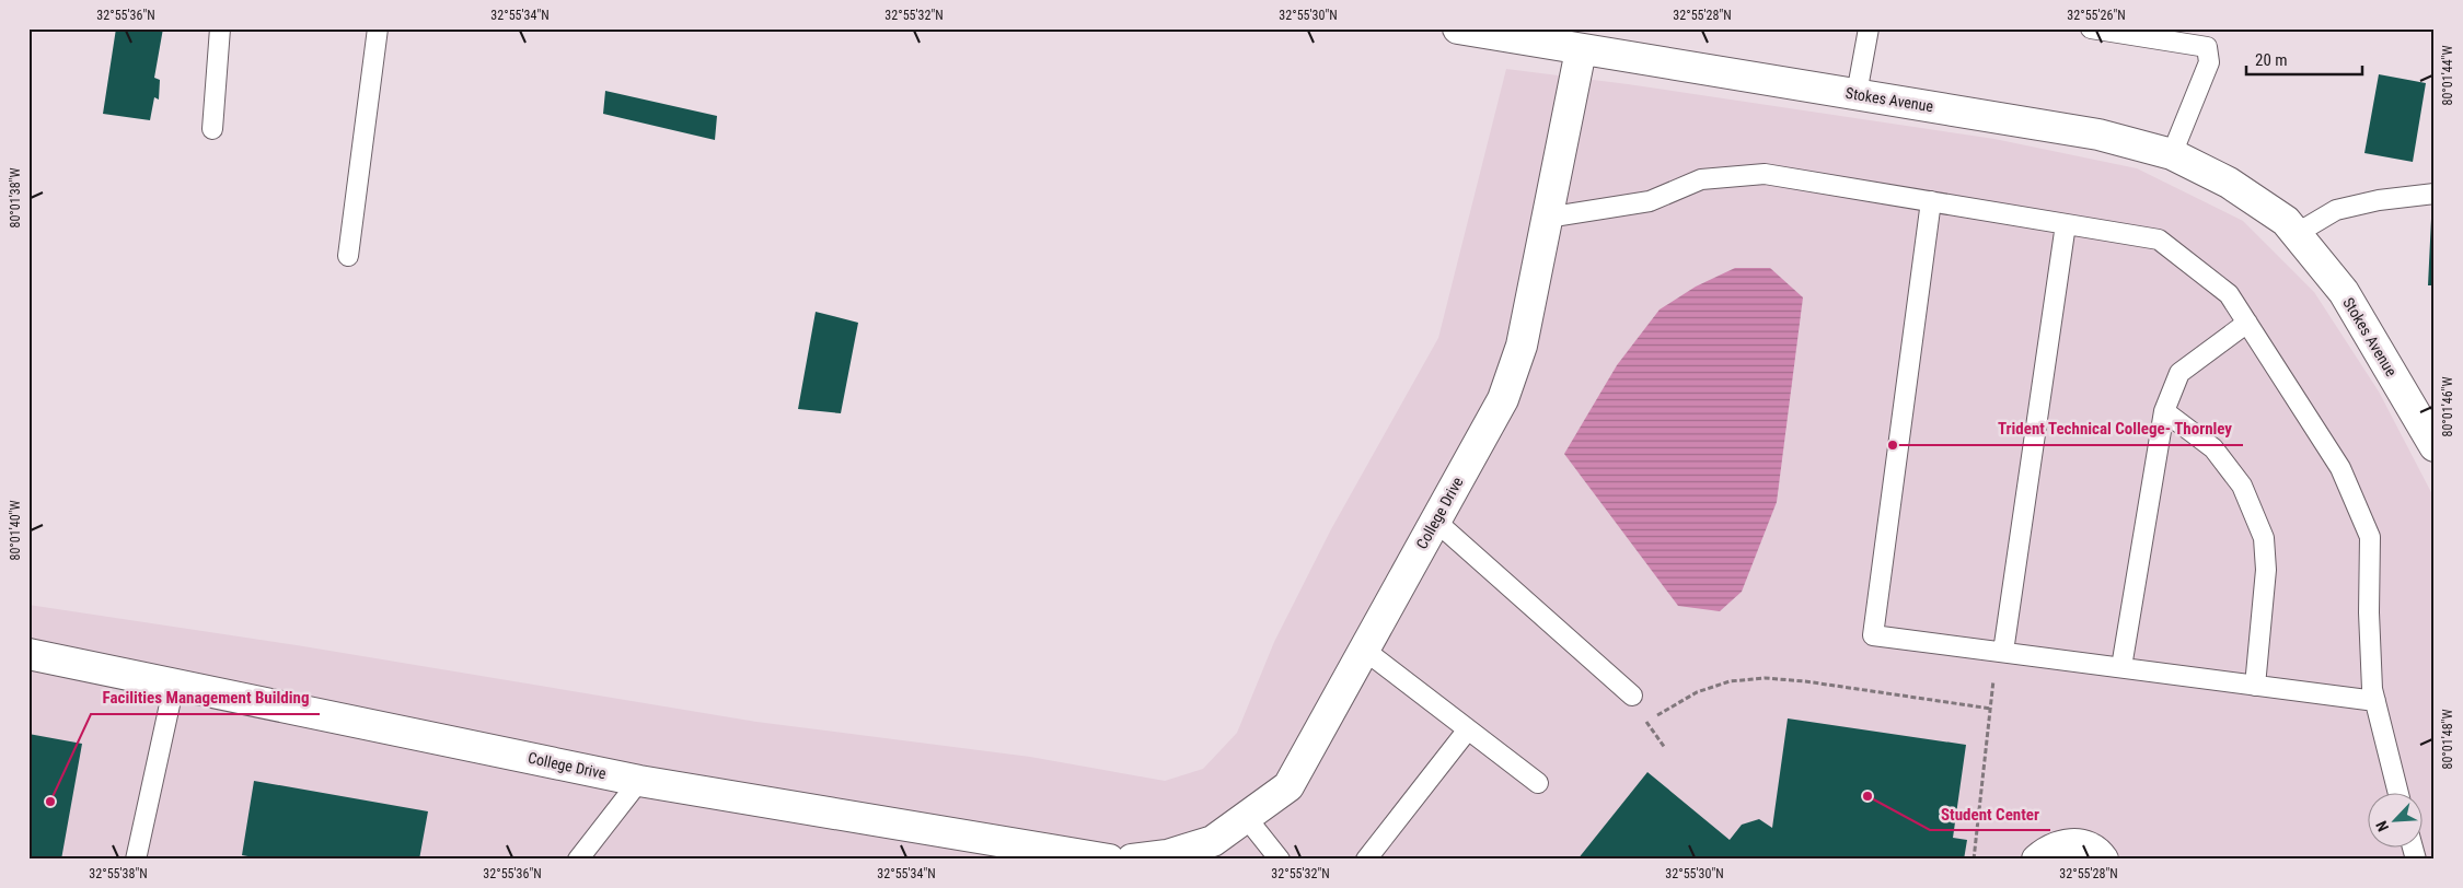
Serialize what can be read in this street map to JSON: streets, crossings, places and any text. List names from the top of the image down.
{
  "streets": {
    "street": ["Stokes Avenue", "College Drive"]
  },
  "crossings": [
    ["Stokes Avenue", "College Drive"]
  ],
  "places": ["Trident Technical College- Thornley", "Student Center", "Facilities Management Building"],
  "scale_bar": "20 m",
  "north": "bottom left",
  "coordinates": [
    "32°55'36\"N",
    "32°55'34\"N",
    "32°55'32\"N",
    "32°55'30\"N",
    "32°55'28\"N",
    "32°55'26\"N",
    "80°01'44\"W",
    "80°01'38\"W",
    "80°01'46\"W",
    "80°01'40\"W",
    "80°01'48\"W",
    "32°55'38\"N"
  ]
}
